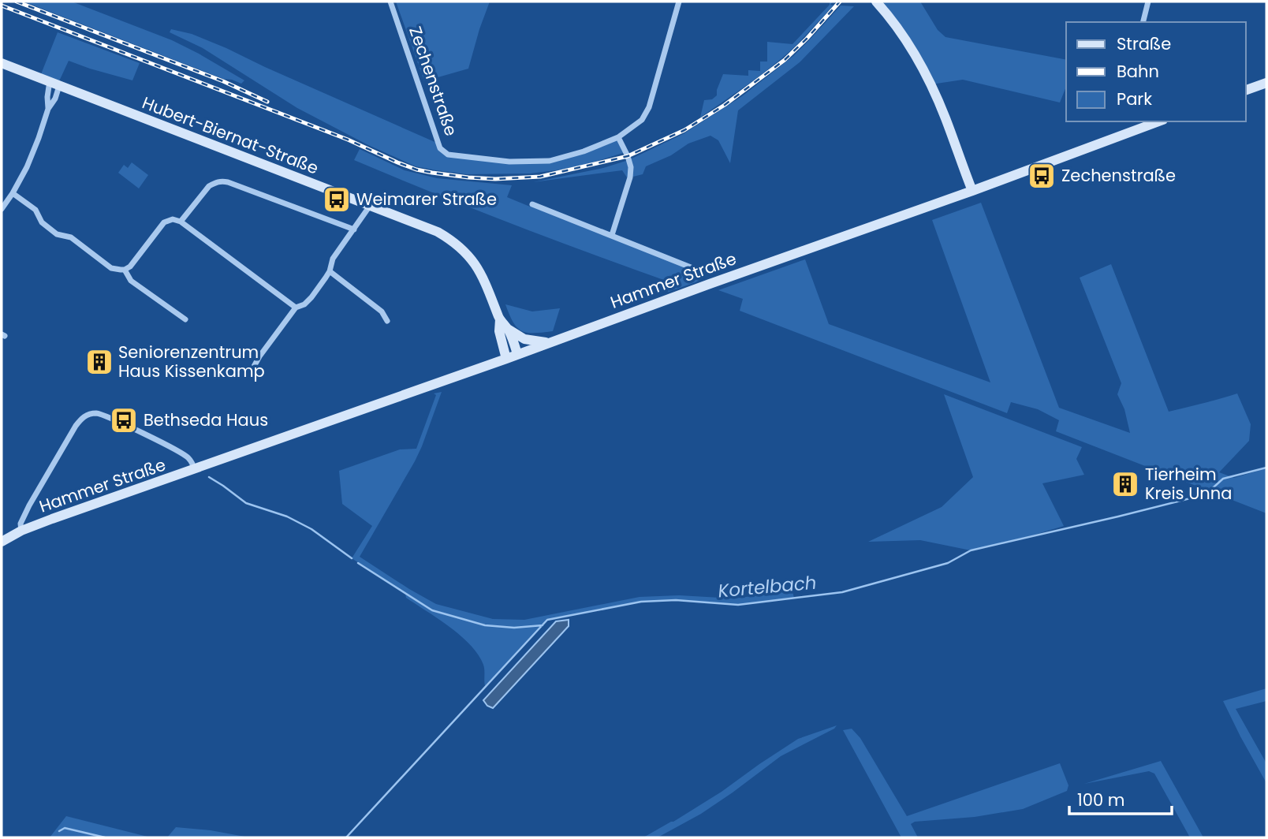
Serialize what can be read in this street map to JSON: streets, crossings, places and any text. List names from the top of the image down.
{
  "streets": {
    "main road": ["Hubert-Biernat-Straße", "Hammer Straße"],
    "street": ["Zechenstraße"]
  },
  "crossings": [
    ["Hubert-Biernat-Straße", "Hammer Straße"]
  ],
  "water": ["Kortelbach"],
  "places": {
    "bus stop": ["Zechenstraße", "Weimarer Straße", "Bethseda Haus"],
    "building": ["Seniorenzentrum Haus Kissenkamp", "Tierheim Kreis Unna"]
  },
  "legend": ["Straße", "Bahn", "Park"],
  "scale_bar": "100 m"
}
